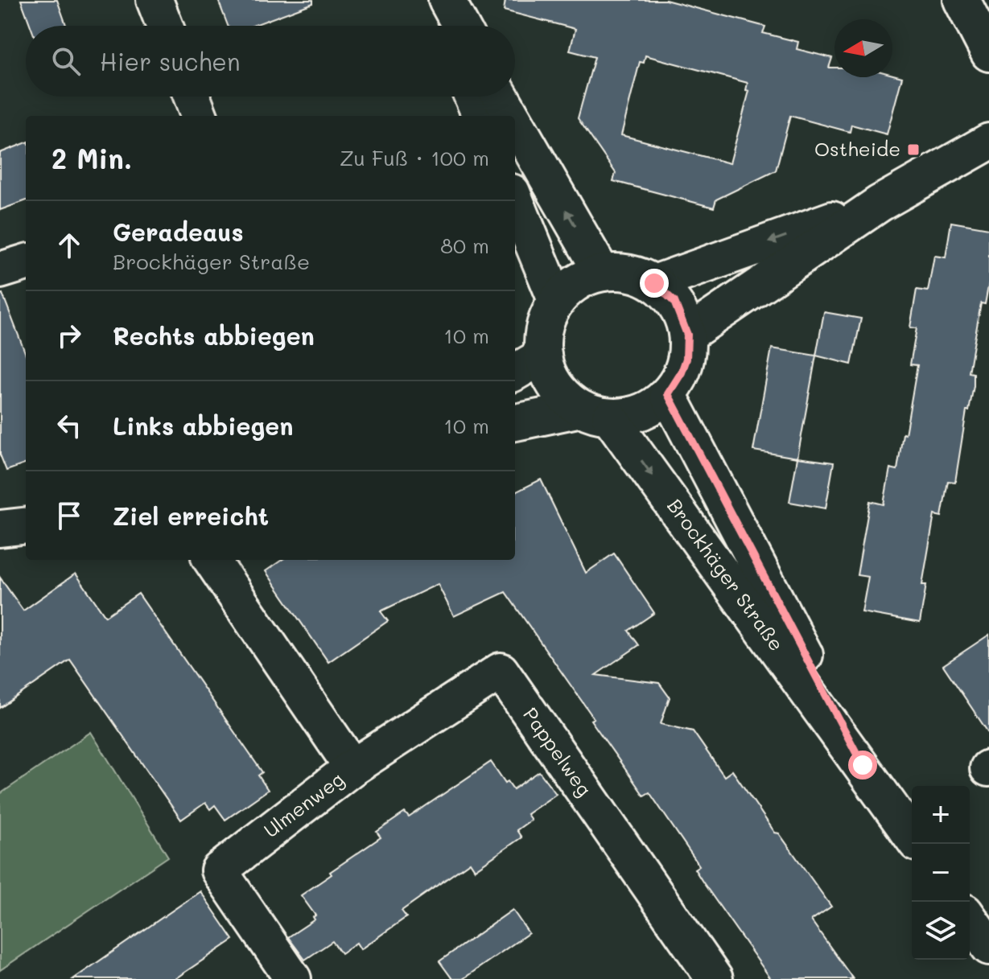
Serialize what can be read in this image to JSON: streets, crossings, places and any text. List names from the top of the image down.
{
  "streets": {
    "street": ["Brockhäger Straße", "Pappelweg", "Ulmenweg"]
  },
  "crossings": [
    ["Pappelweg", "Ulmenweg"]
  ],
  "places": {
    "transit": ["Ostheide"]
  },
  "north": "left",
  "page": {
    "search": "Hier suchen",
    "heading": ["2 Min.", "Zu Fuß · 100 m"],
    "list": [
      ["Geradeaus", "Brockhäger Straße", "80 m"],
      ["Rechts abbiegen", "10 m"],
      ["Links abbiegen", "10 m"],
      "Ziel erreicht"
    ],
    "map_buttons": ["+", "−"]
  }
}
